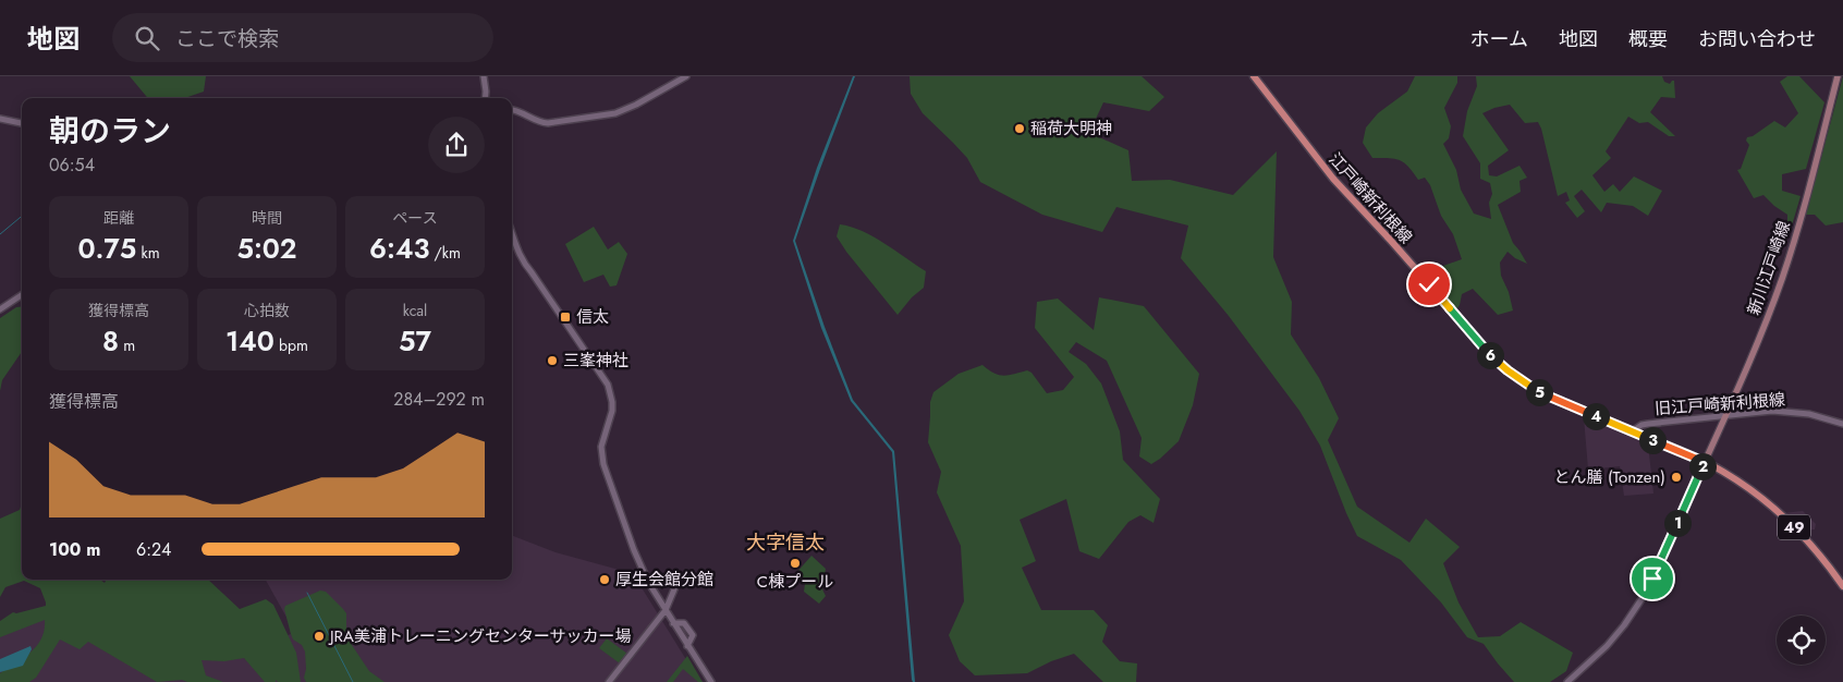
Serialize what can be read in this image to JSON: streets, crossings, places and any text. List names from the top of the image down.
{
  "streets": {
    "main road": ["江戸崎新利根線", "新川江戸崎線", "49"],
    "street": ["旧江戸崎新利根線"]
  },
  "crossings": [
    ["江戸崎新利根線", "新川江戸崎線"],
    ["江戸崎新利根線", "旧江戸崎新利根線"],
    ["新川江戸崎線", "旧江戸崎新利根線"]
  ],
  "districts": ["大字信太"],
  "places": {
    "other": [
      "稲荷大明神",
      "三峯神社",
      "とん膳 (Tonzen)",
      "C棟プール",
      "厚生会館分館",
      "JRA美浦トレーニングセンターサッカー場"
    ],
    "transit": ["信太"]
  },
  "page": {
    "header": "地図",
    "search": "ここで検索",
    "nav": [
      "ホーム",
      "地図",
      "概要",
      "お問い合わせ"
    ],
    "heading": ["朝のラン", "06:54"],
    "stats": [
      ["距離", "0.75 km"],
      ["時間", "5:02"],
      ["ペース", "6:43 /km"],
      ["獲得標高", "8 m"],
      ["心拍数", "140 bpm"],
      ["kcal", "57"]
    ],
    "pins": [
      "6",
      "5",
      "4",
      "3",
      "2",
      "1"
    ],
    "chart": ["獲得標高", "284–292 m"],
    "list": [
      {
        "name": "100 m",
        "note": "6:24"
      }
    ]
  }
}
